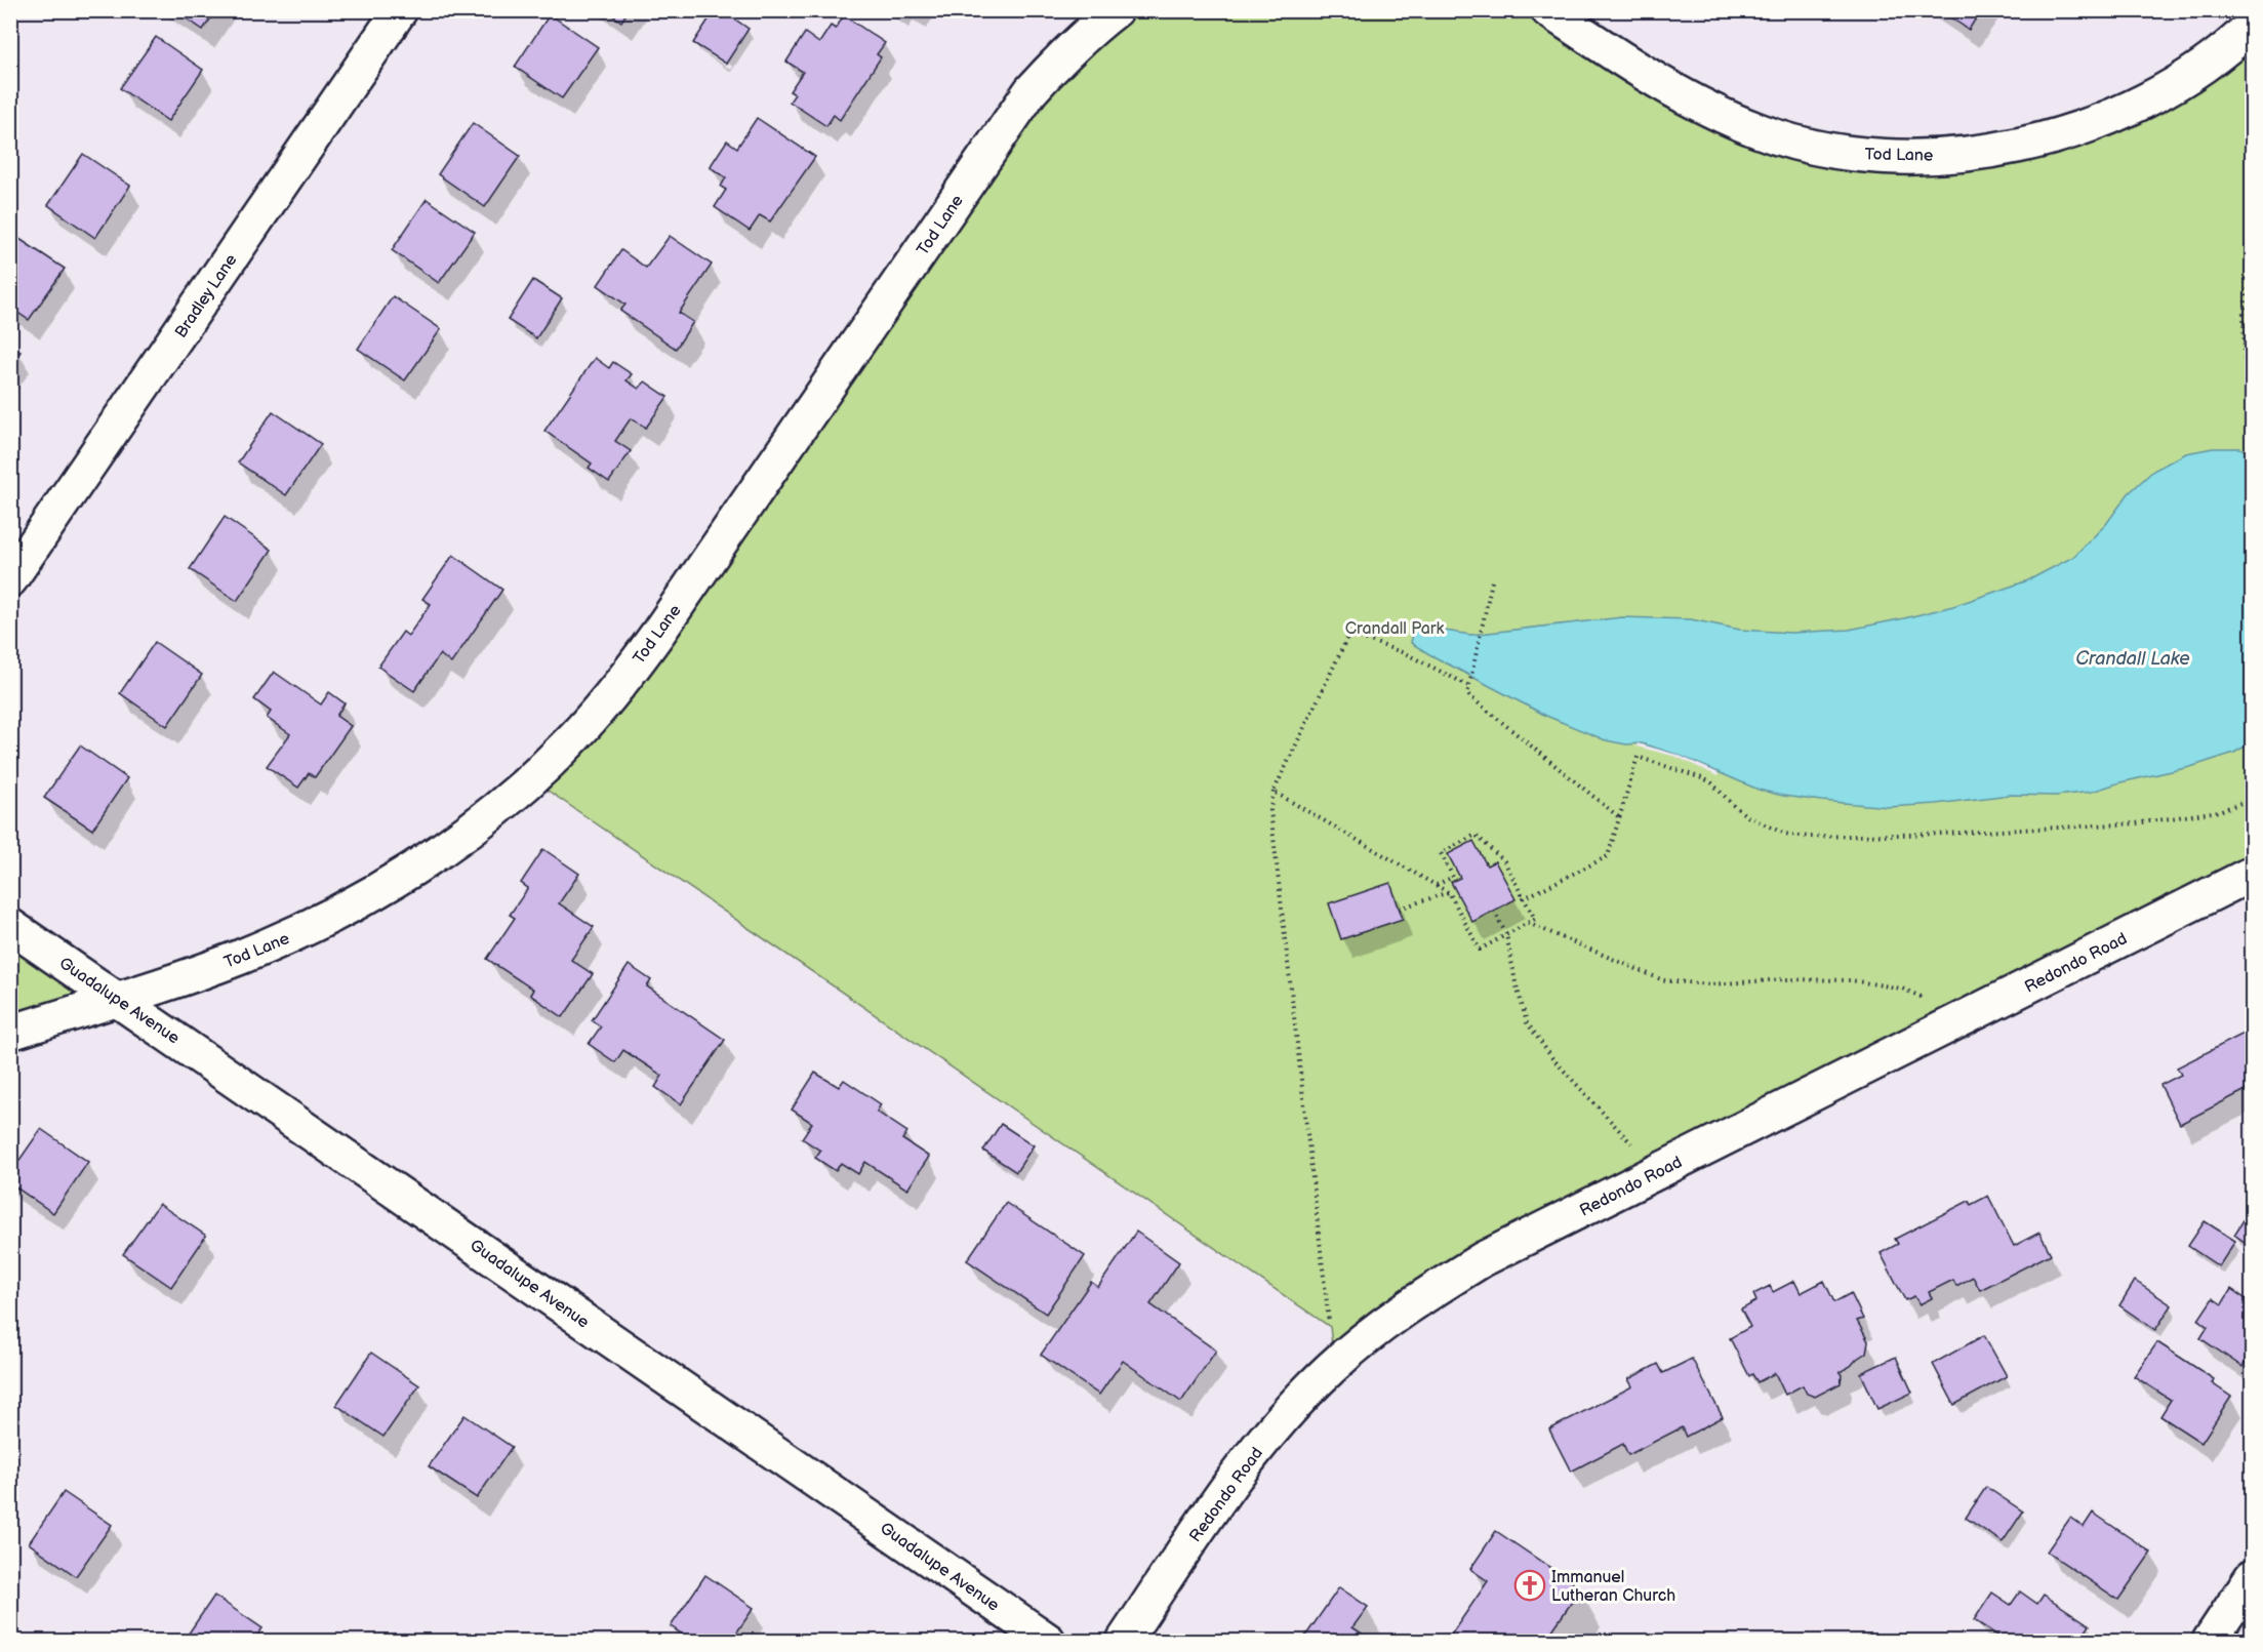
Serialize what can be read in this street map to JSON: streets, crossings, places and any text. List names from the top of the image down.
{
  "streets": {
    "street": [
      "Tod Lane",
      "Bradley Lane",
      "Redondo Road",
      "Guadalupe Avenue"
    ]
  },
  "crossings": [
    ["Tod Lane", "Guadalupe Avenue"]
  ],
  "water": ["Crandall Lake"],
  "parks": ["Crandall Park"],
  "places": {
    "church": ["Immanuel Lutheran Church"]
  }
}
